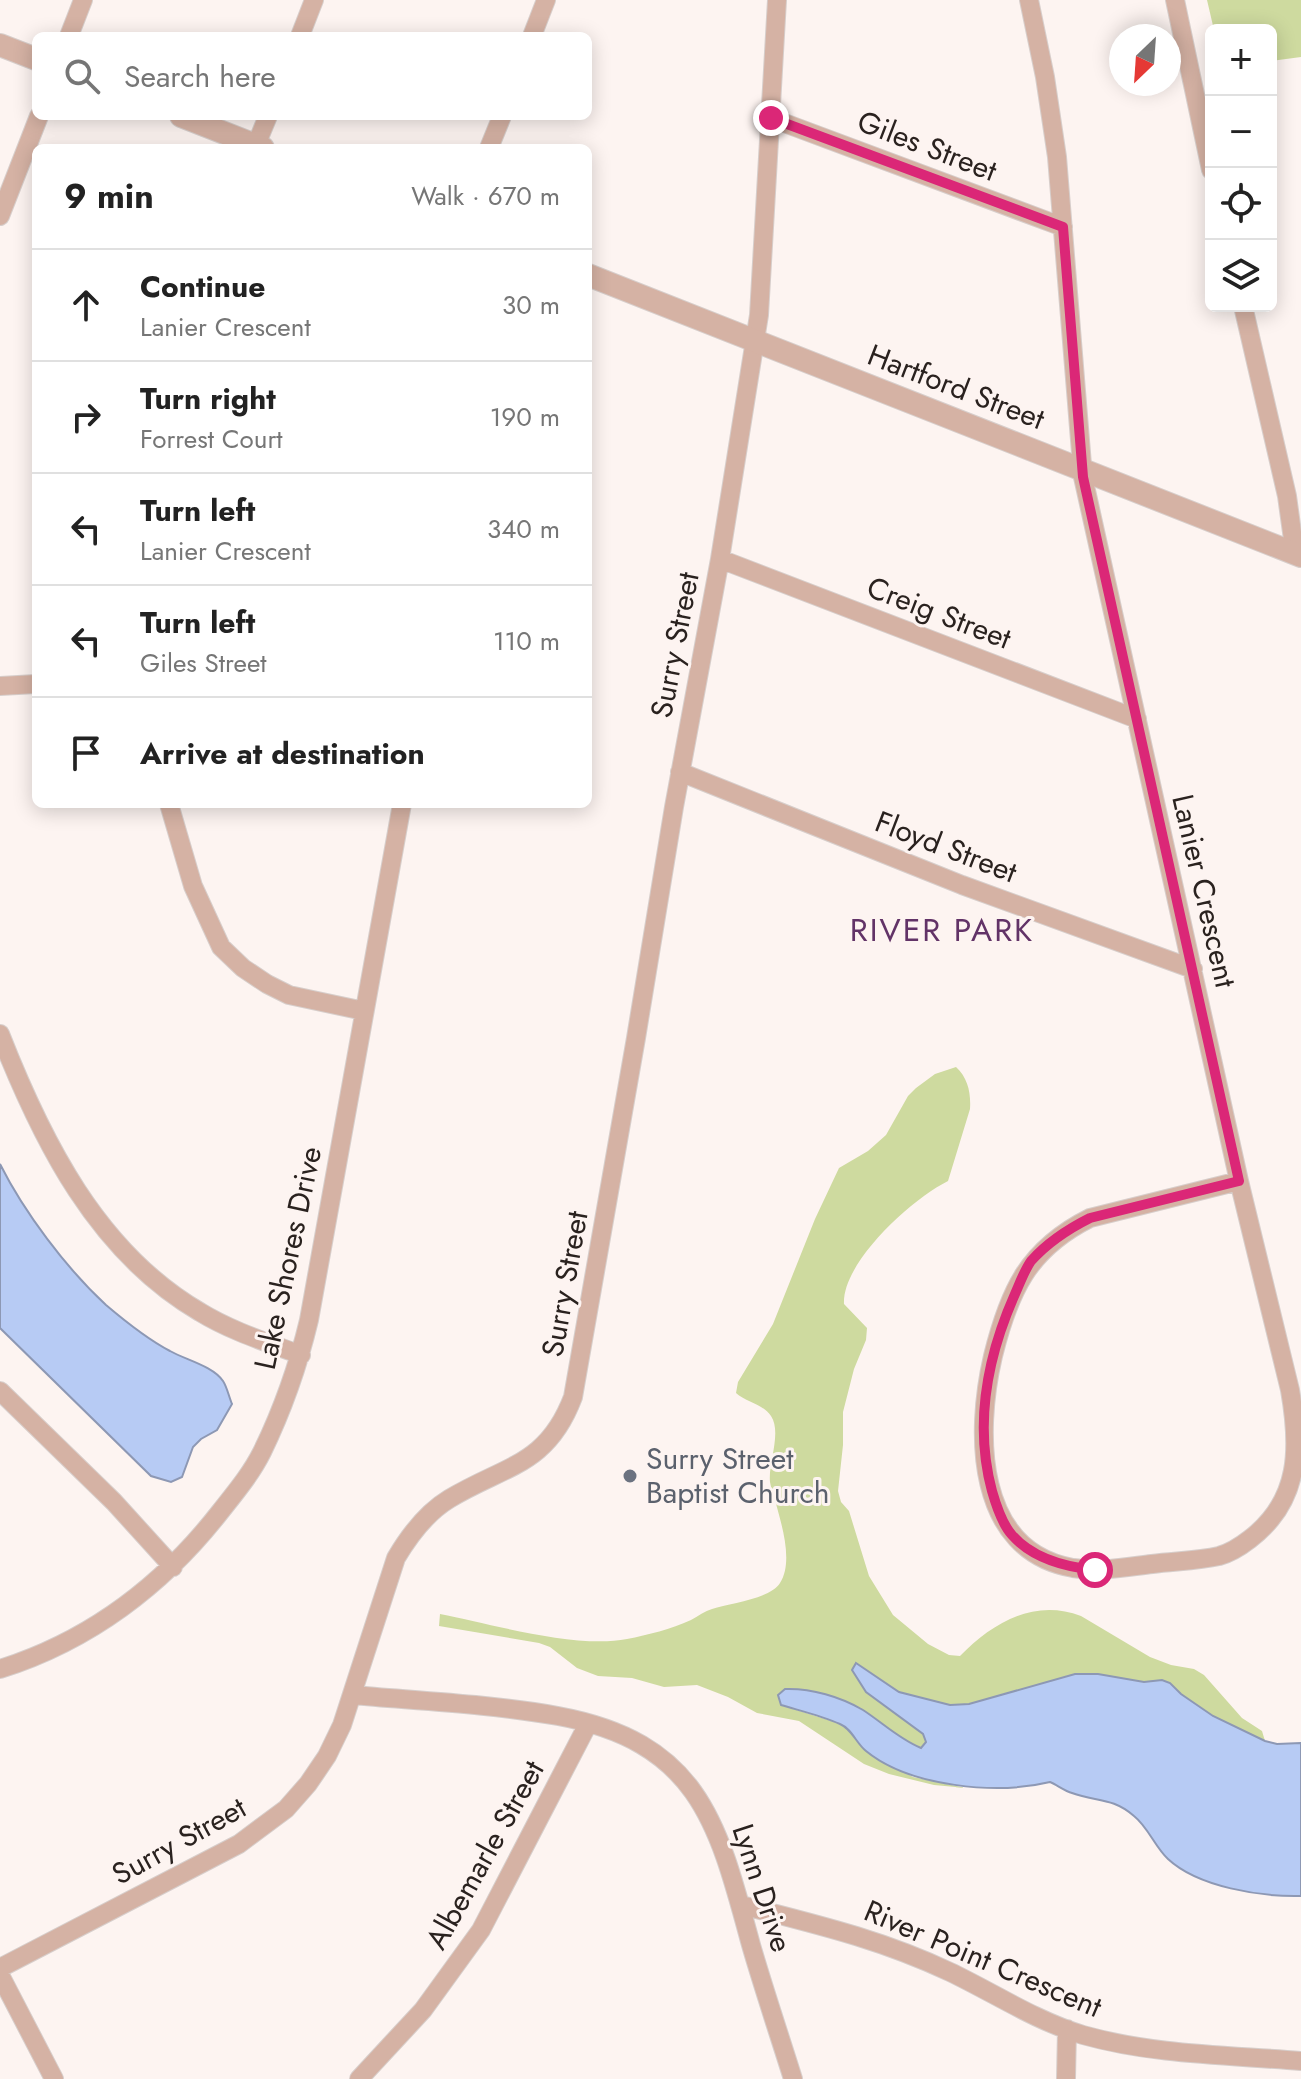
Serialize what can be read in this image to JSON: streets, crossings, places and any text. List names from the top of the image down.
{
  "streets": {
    "street": [
      "Giles Street",
      "Hartford Street",
      "Creig Street",
      "Surry Street",
      "Floyd Street",
      "Lanier Crescent",
      "Lake Shores Drive",
      "Albemarle Street",
      "Lynn Drive",
      "River Point Crescent"
    ]
  },
  "crossings": [
    ["Giles Street", "Lanier Crescent"],
    ["Hartford Street", "Surry Street"],
    ["Hartford Street", "Lanier Crescent"],
    ["Creig Street", "Surry Street"],
    ["Creig Street", "Lanier Crescent"],
    ["Surry Street", "Floyd Street"],
    ["Surry Street", "Lynn Drive"],
    ["Floyd Street", "Lanier Crescent"],
    ["Albemarle Street", "Lynn Drive"],
    ["Lynn Drive", "River Point Crescent"]
  ],
  "districts": ["RIVER PARK"],
  "places": ["Surry Street Baptist Church"],
  "north": "bottom left",
  "page": {
    "map_buttons": ["+", "−"],
    "search": "Search here",
    "heading": ["9 min", "Walk · 670 m"],
    "list": [
      ["Continue", "Lanier Crescent", "30 m"],
      ["Turn right", "Forrest Court", "190 m"],
      ["Turn left", "Lanier Crescent", "340 m"],
      ["Turn left", "Giles Street", "110 m"],
      "Arrive at destination"
    ]
  }
}
